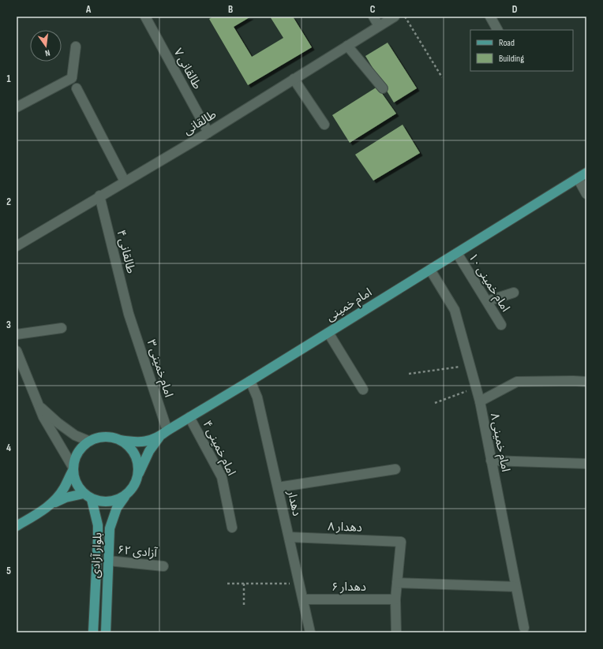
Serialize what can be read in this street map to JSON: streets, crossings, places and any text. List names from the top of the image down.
{
  "streets": {
    "main road": ["امام خمینی", "بلوار آزادی"],
    "street": [
      "طالقانی ۷",
      "طالقانی",
      "طالقانی ۴",
      "امام خمینی ۱۰",
      "امام خمینی ۳",
      "امام خمینی ۸",
      "امام خمینی ۴",
      "دهدار",
      "دهدار ۸",
      "آزادی ۶۲",
      "دهدار ۶"
    ]
  },
  "crossings": [
    ["طالقانی ۷", "طالقانی"],
    ["طالقانی", "طالقانی ۴"],
    ["طالقانی ۴", "امام خمینی ۳"],
    ["امام خمینی ۱۰", "امام خمینی"],
    ["امام خمینی", "امام خمینی ۳"],
    ["امام خمینی", "امام خمینی ۸"],
    ["امام خمینی", "امام خمینی ۴"],
    ["امام خمینی", "دهدار"],
    ["امام خمینی", "بلوار آزادی"],
    ["دهدار", "دهدار ۸"],
    ["دهدار", "دهدار ۶"],
    ["آزادی ۶۲", "بلوار آزادی"]
  ],
  "legend": ["Road", "Building"],
  "north": "bottom",
  "grid": {
    "columns": [
      "A",
      "B",
      "C",
      "D"
    ],
    "rows": [
      "1",
      "2",
      "3",
      "4",
      "5"
    ]
  }
}
